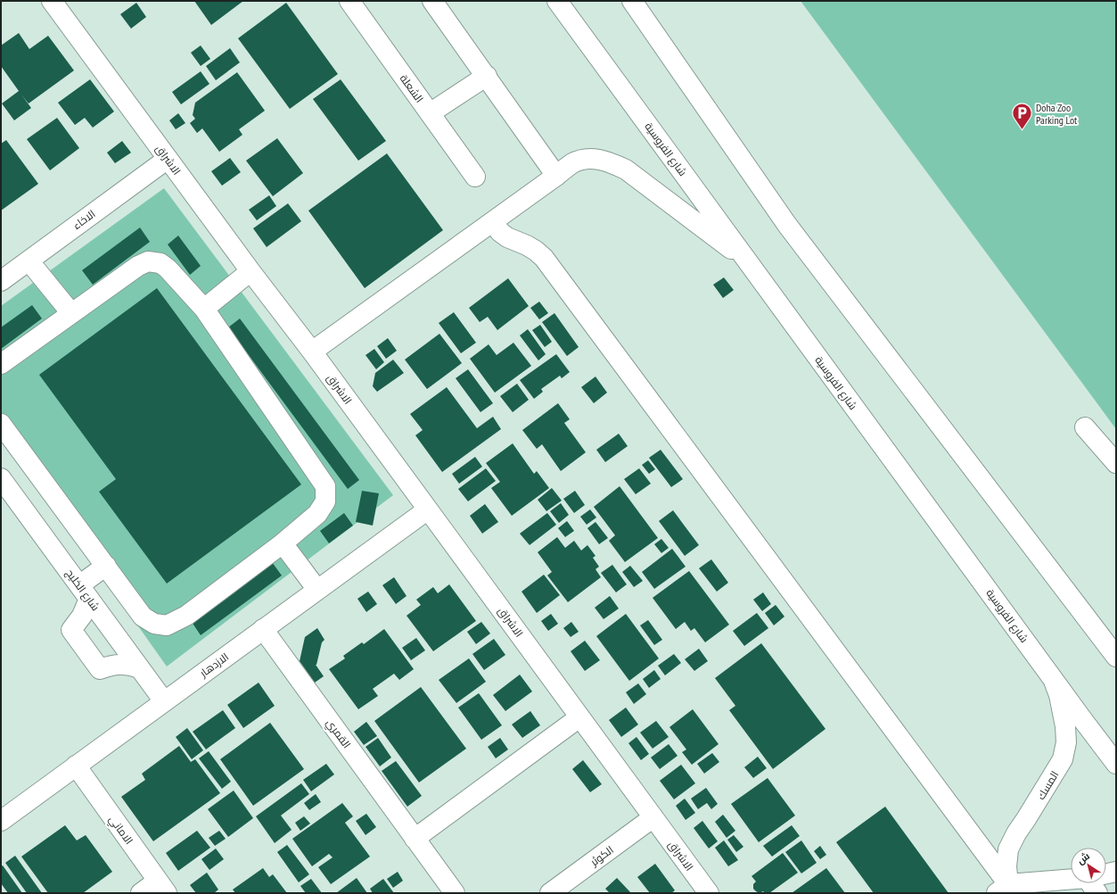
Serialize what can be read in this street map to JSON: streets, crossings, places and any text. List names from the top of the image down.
{
  "streets": {
    "main road": [
      "الشعلة",
      "شارع الفروسية",
      "الاشراق",
      "الاخاء",
      "شارع الخليج",
      "الازدهار",
      "القمري",
      "المسك",
      "الاماني",
      "الكوثر"
    ]
  },
  "crossings": [
    ["شارع الفروسية", "المسك"],
    ["الاشراق", "الاخاء"],
    ["الاشراق", "الازدهار"],
    ["الاشراق", "الكوثر"],
    ["شارع الخليج", "الازدهار"],
    ["الازدهار", "القمري"],
    ["الازدهار", "الاماني"]
  ],
  "places": {
    "parking": ["Doha Zoo Parking Lot"]
  },
  "north": "top left"
}
